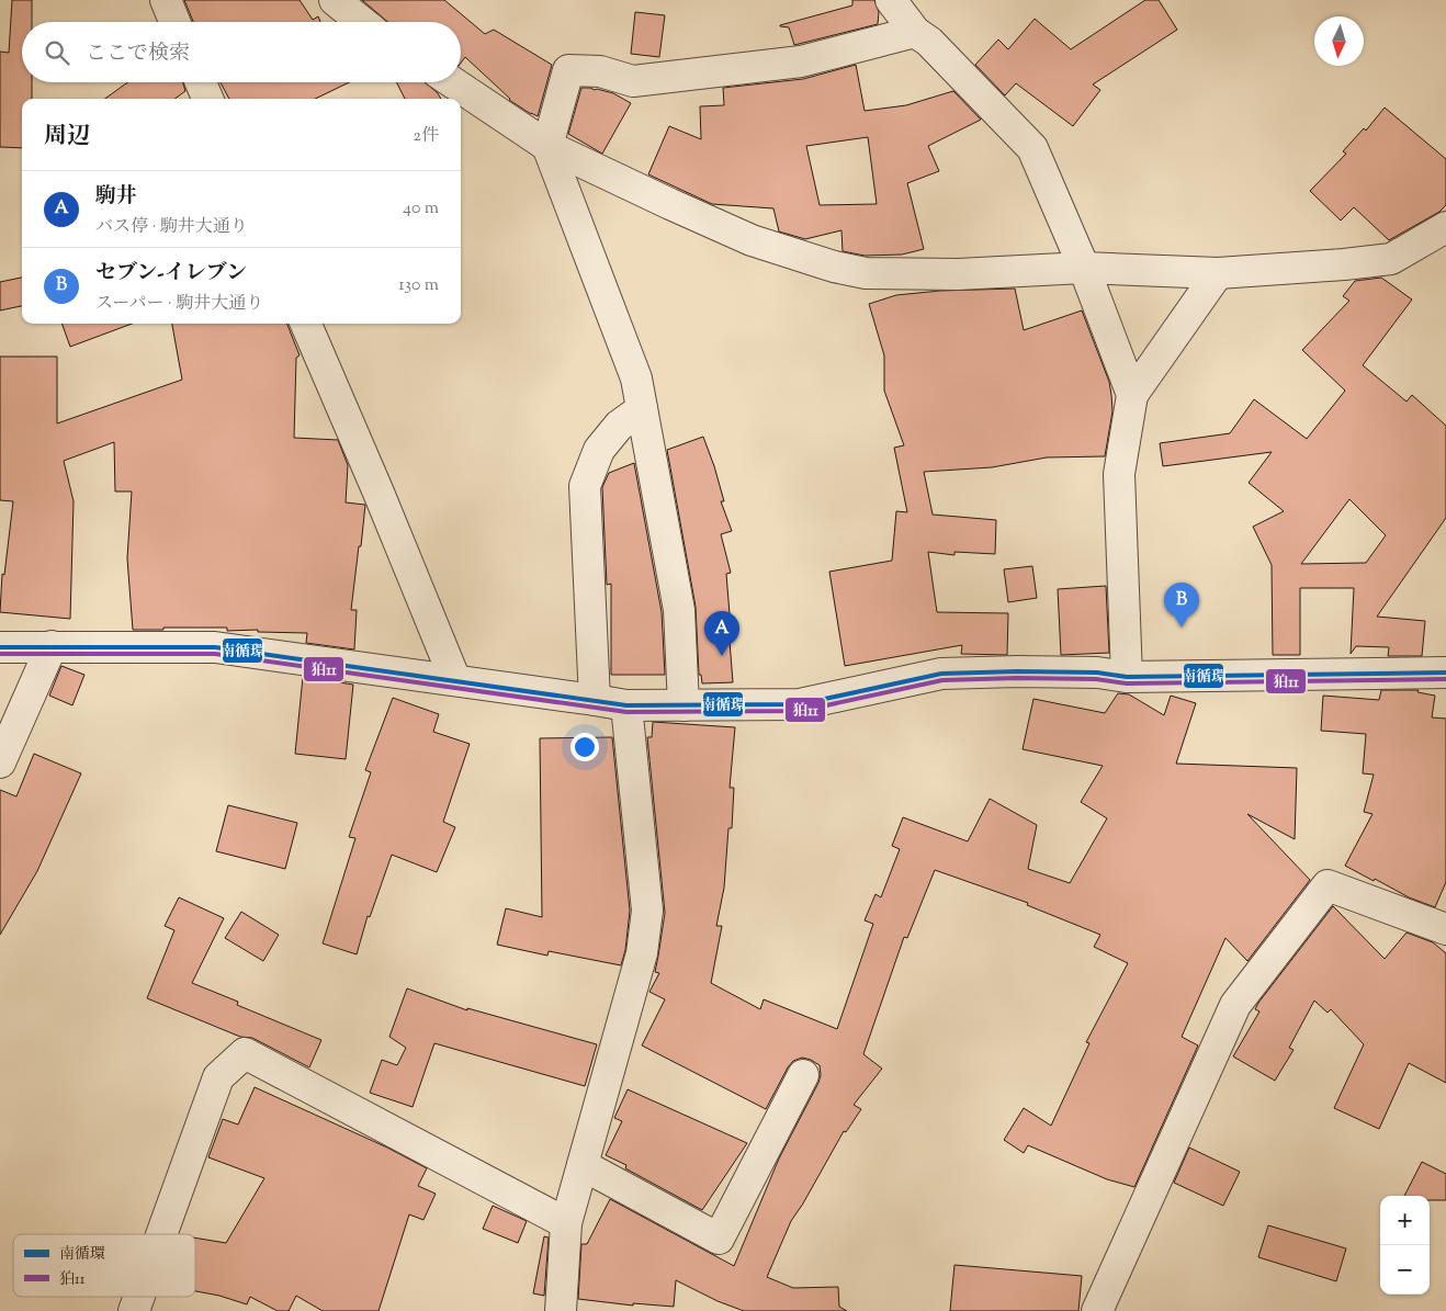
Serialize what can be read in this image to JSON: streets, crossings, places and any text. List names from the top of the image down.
{
  "lines": ["transit line 南循環", "transit line 狛11"],
  "legend": ["南循環", "狛11"],
  "north": "bottom",
  "page": {
    "search": "ここで検索",
    "heading": ["周辺", "2件"],
    "list": [
      {
        "mark": "A",
        "name": "駒井",
        "note": "バス停 · 駒井大通り",
        "value": "40 m"
      },
      {
        "mark": "B",
        "name": "セブン-イレブン",
        "note": "スーパー · 駒井大通り",
        "value": "130 m"
      }
    ],
    "pins": ["B", "A"],
    "map_buttons": ["+", "−"]
  }
}
